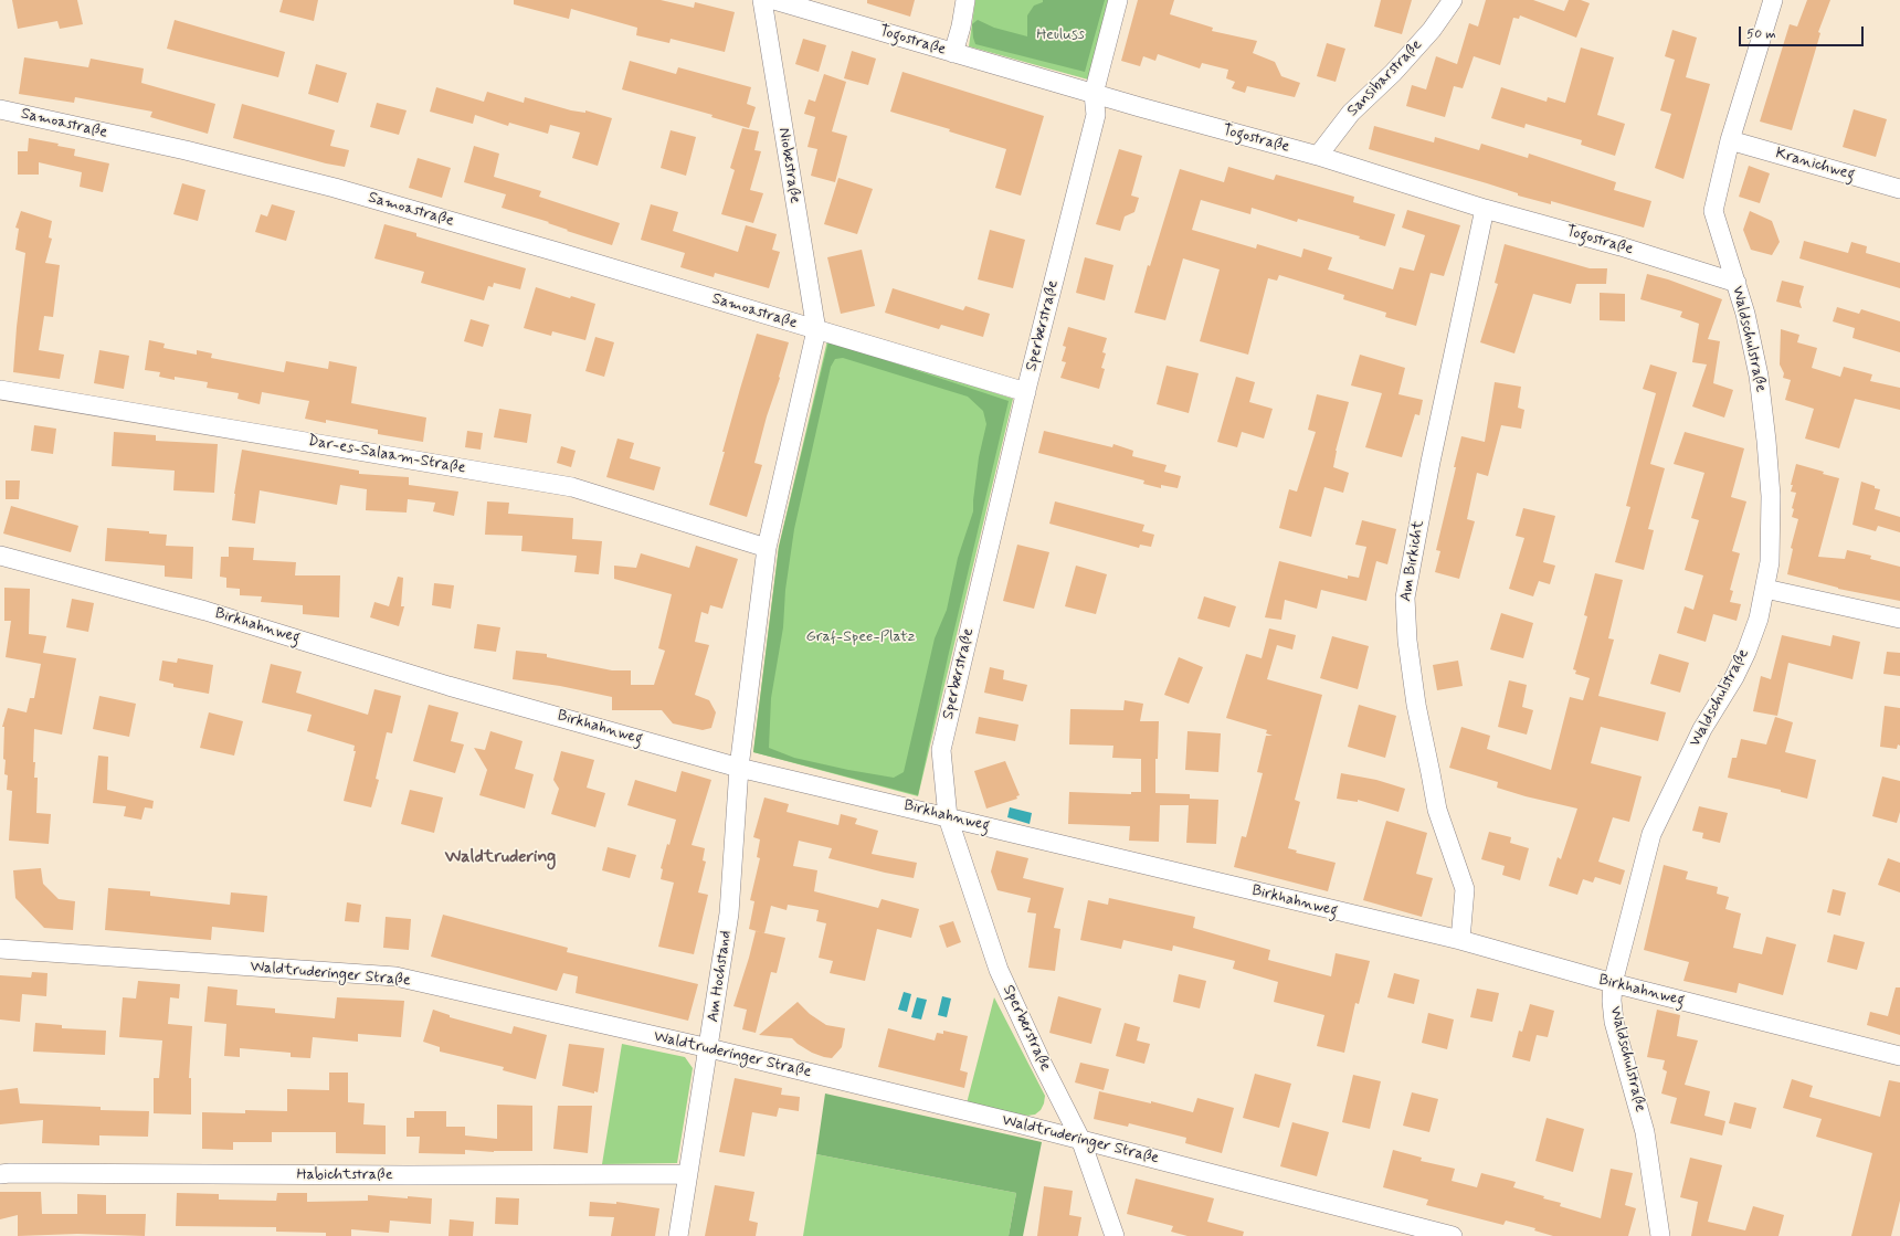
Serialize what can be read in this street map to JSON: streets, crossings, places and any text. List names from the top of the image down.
{
  "streets": {
    "street": [
      "Togostraße",
      "Sansibarstraße",
      "Samoastraße",
      "Kranichweg",
      "Niobestraße",
      "Sperberstraße",
      "Waldschulstraße",
      "Dar-es-Salaam-Straße",
      "Am Birkicht",
      "Birkhahnweg",
      "Waldtruderinger Straße",
      "Am Hochstand",
      "Habichtstraße"
    ]
  },
  "crossings": [
    ["Togostraße", "Sansibarstraße"],
    ["Togostraße", "Sperberstraße"],
    ["Togostraße", "Waldschulstraße"],
    ["Togostraße", "Am Birkicht"],
    ["Samoastraße", "Niobestraße"],
    ["Kranichweg", "Waldschulstraße"],
    ["Sperberstraße", "Birkhahnweg"],
    ["Sperberstraße", "Waldtruderinger Straße"],
    ["Waldschulstraße", "Birkhahnweg"],
    ["Am Birkicht", "Birkhahnweg"],
    ["Birkhahnweg", "Am Hochstand"],
    ["Waldtruderinger Straße", "Am Hochstand"],
    ["Am Hochstand", "Habichtstraße"]
  ],
  "districts": ["Waldtrudering"],
  "parks": ["Heuluss", "Graf-Spee-Platz"],
  "scale_bar": "50 m"
}
